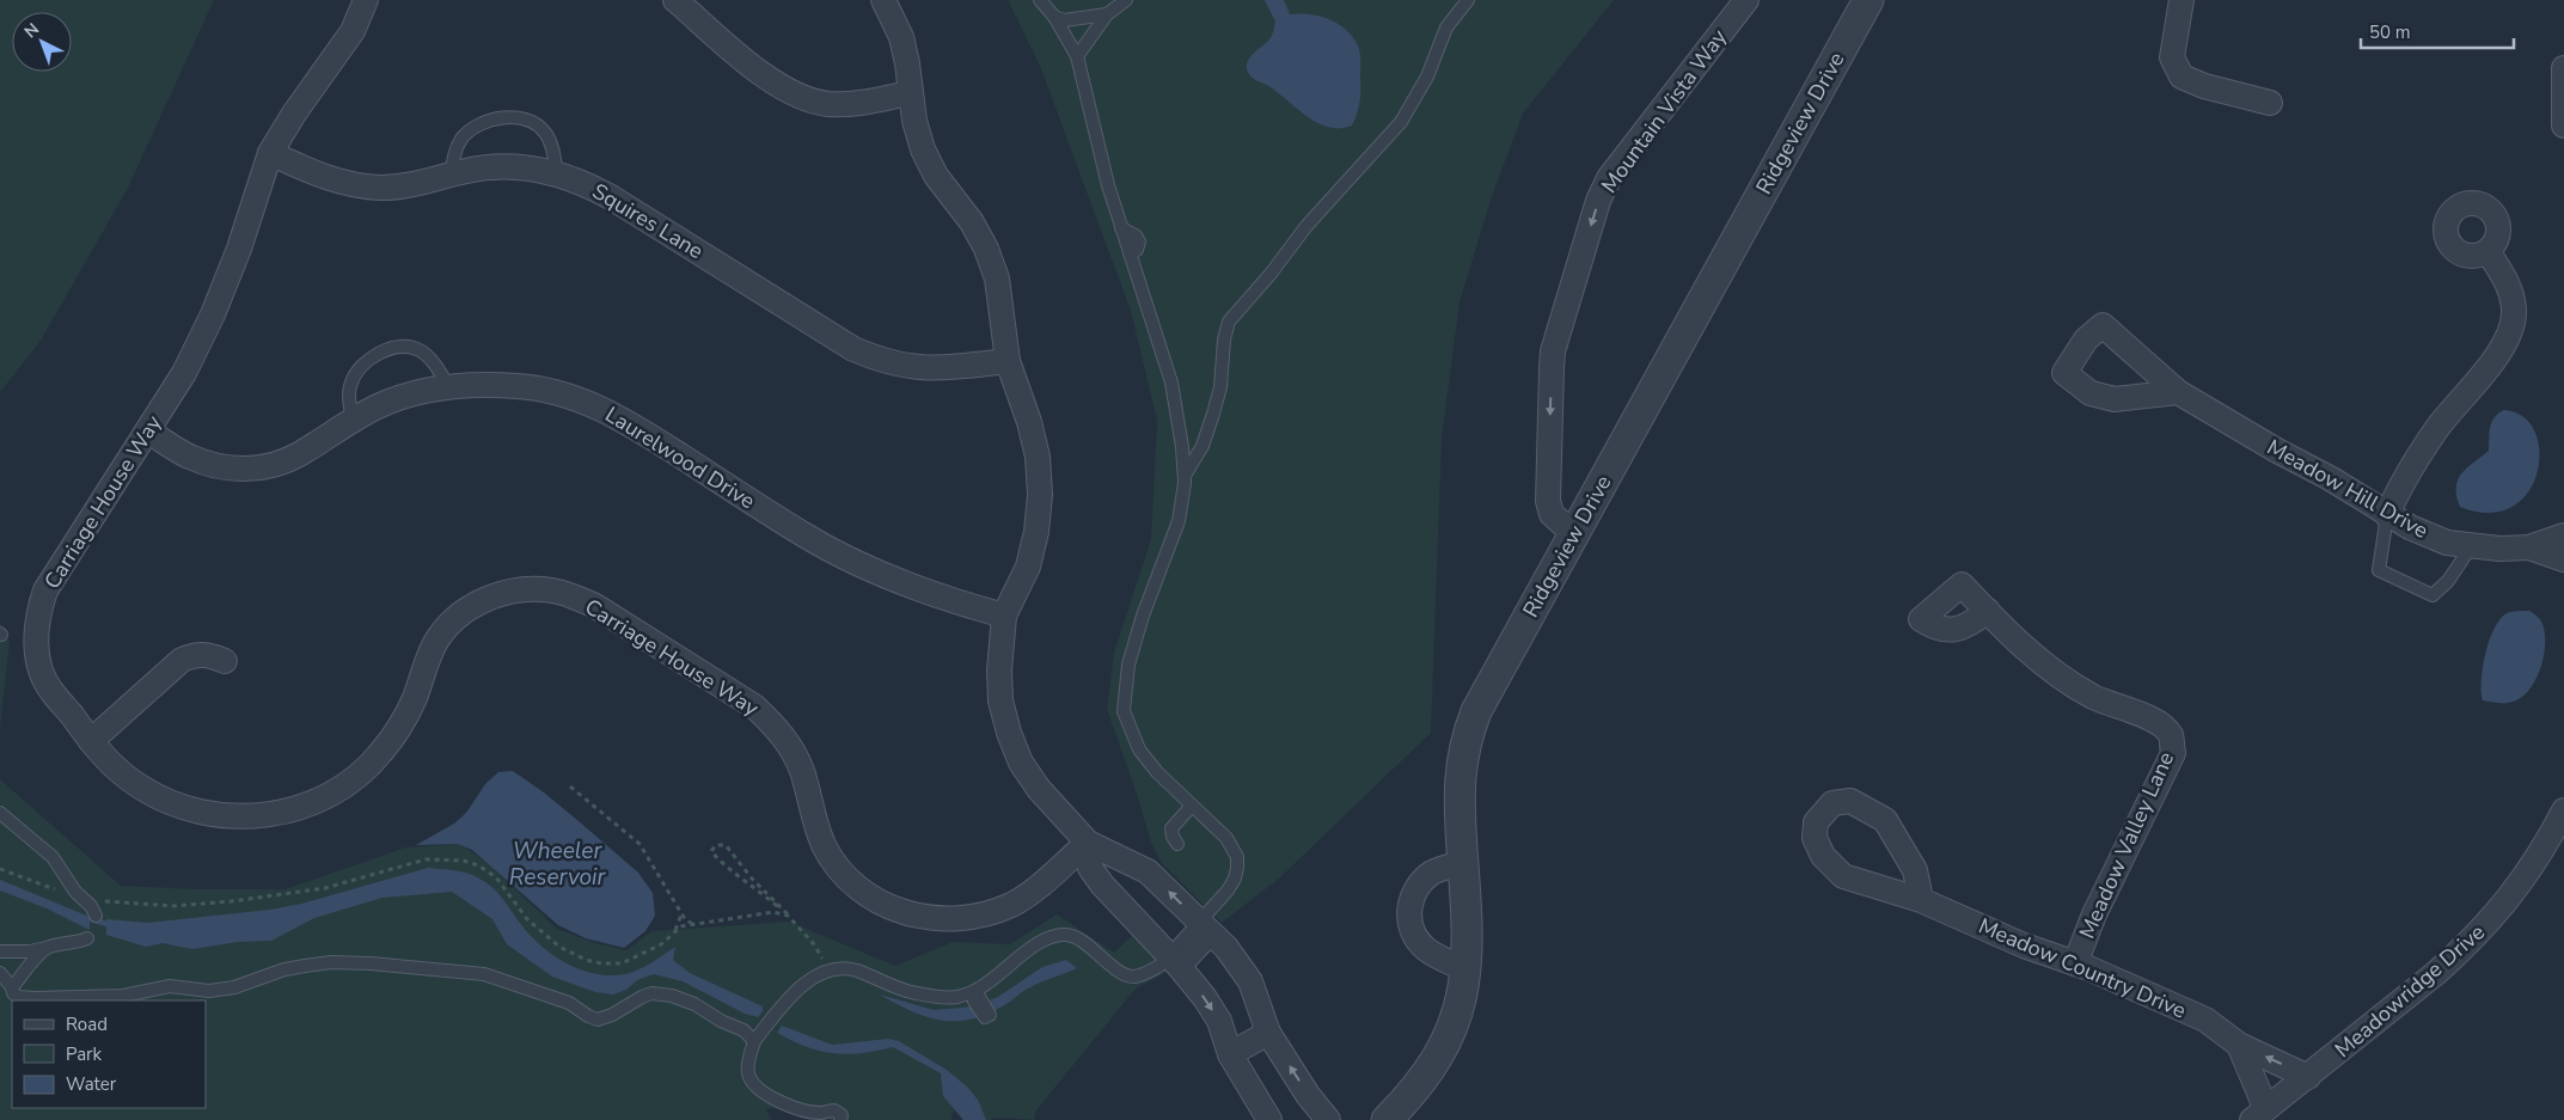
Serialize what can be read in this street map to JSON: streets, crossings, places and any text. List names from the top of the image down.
{
  "streets": {
    "street": [
      "Mountain Vista Way",
      "Ridgeview Drive",
      "Squires Lane",
      "Laurelwood Drive",
      "Meadow Hill Drive",
      "Carriage House Way",
      "Meadow Valley Lane",
      "Meadow Country Drive",
      "Meadowridge Drive"
    ]
  },
  "crossings": [
    ["Mountain Vista Way", "Ridgeview Drive"],
    ["Squires Lane", "Carriage House Way"],
    ["Laurelwood Drive", "Carriage House Way"],
    ["Meadow Valley Lane", "Meadow Country Drive"],
    ["Meadow Country Drive", "Meadowridge Drive"]
  ],
  "one_way": ["Mountain Vista Way"],
  "water": ["Wheeler Reservoir"],
  "legend": ["Road", "Park", "Water"],
  "scale_bar": "50 m",
  "north": "top left"
}
